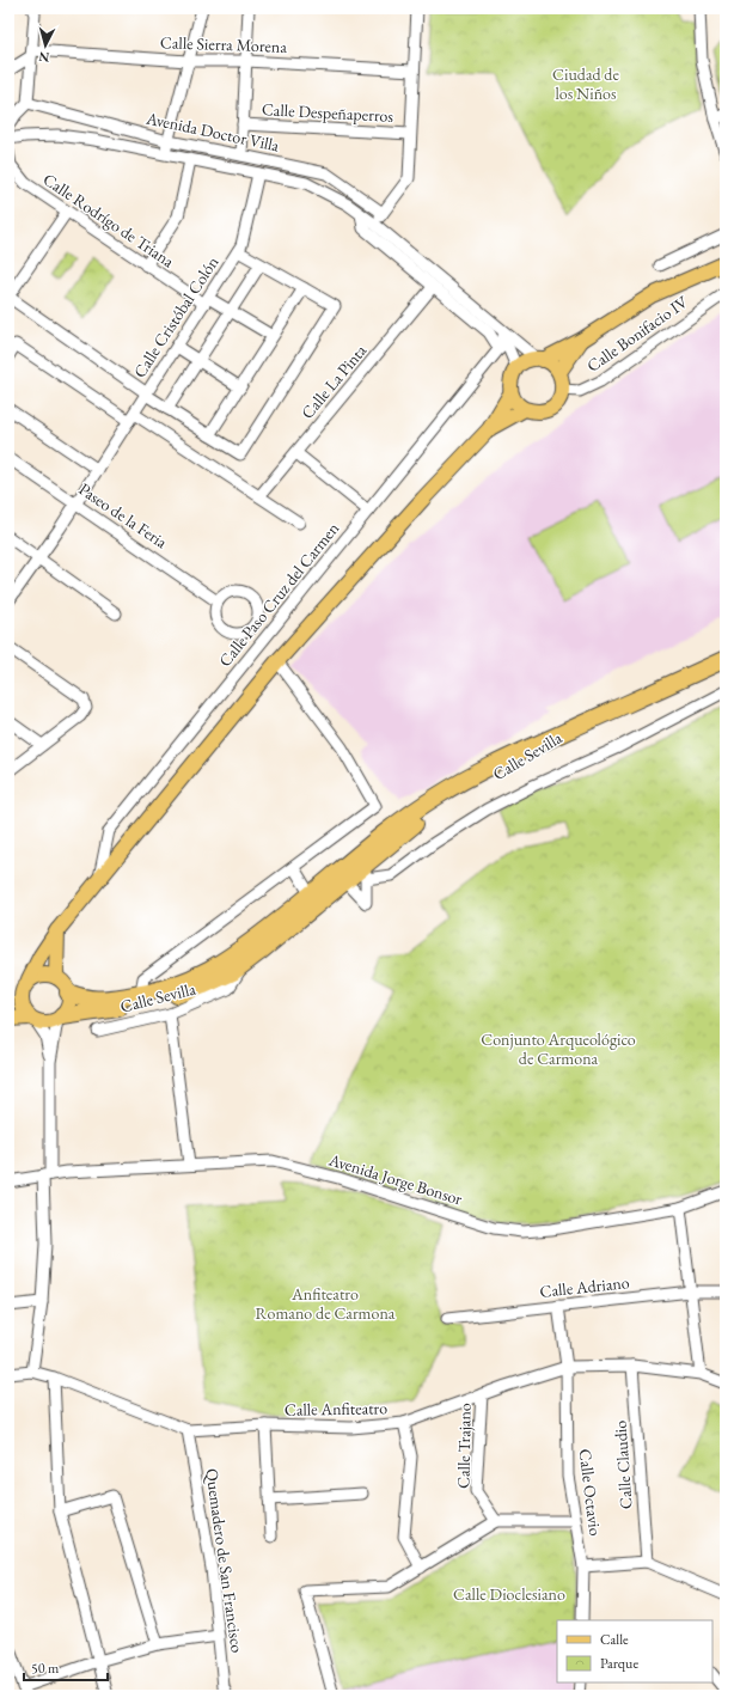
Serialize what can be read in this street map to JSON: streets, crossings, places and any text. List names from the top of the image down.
{
  "streets": {
    "highway": ["Calle Sevilla"],
    "street": [
      "Calle Sierra Morena",
      "Calle Despeñaperros",
      "Avenida Doctor Villa",
      "Calle Rodrígo de Triana",
      "Calle Cristóbal Colón",
      "Calle Bonifacio IV",
      "Calle La Pinta",
      "Paseo de la Feria",
      "Calle Paso Cruz del Carmen",
      "Avenida Jorge Bonsor",
      "Calle Adriano",
      "Calle Anfiteatro",
      "Calle Trajano",
      "Calle Claudio",
      "Calle Octavio",
      "Quemadero de San Francisco"
    ]
  },
  "crossings": [
    ["Avenida Doctor Villa", "Calle Cristóbal Colón"],
    ["Avenida Doctor Villa", "Calle Bonifacio IV"],
    ["Calle Rodrígo de Triana", "Calle Cristóbal Colón"],
    ["Calle Cristóbal Colón", "Paseo de la Feria"],
    ["Calle Adriano", "Calle Octavio"],
    ["Calle Anfiteatro", "Calle Trajano"],
    ["Calle Anfiteatro", "Calle Claudio"],
    ["Calle Anfiteatro", "Calle Octavio"],
    ["Calle Anfiteatro", "Quemadero de San Francisco"]
  ],
  "parks": [
    "Ciudad de los Niños",
    "Conjunto Arqueológico de Carmona",
    "Anfiteatro Romano de Carmona",
    "Calle Dioclesiano"
  ],
  "legend": ["Calle", "Parque"],
  "scale_bar": "50 m",
  "north": "bottom"
}
